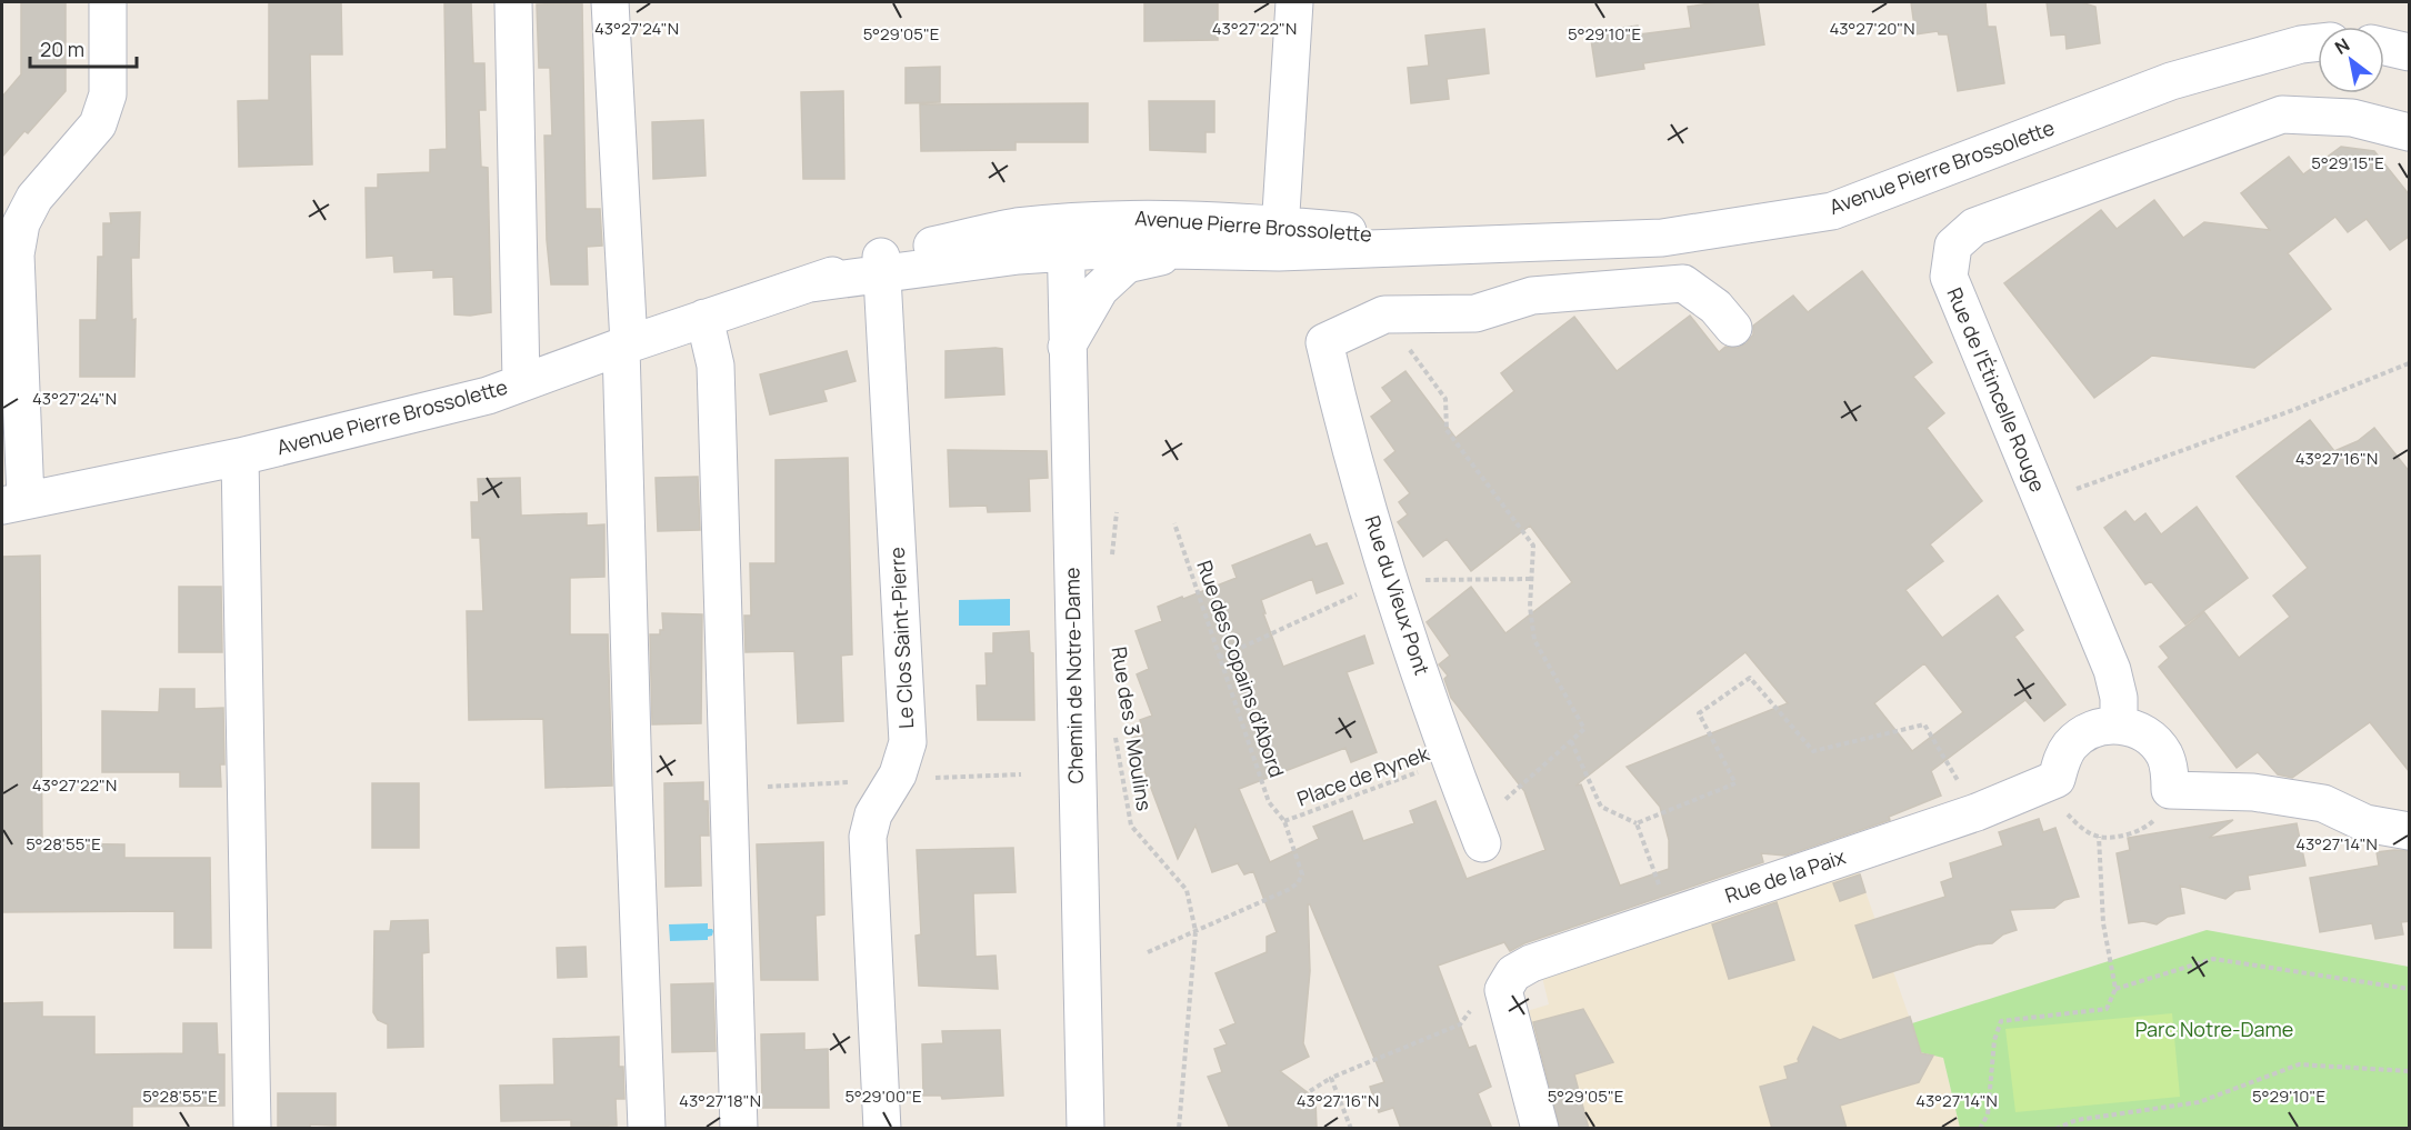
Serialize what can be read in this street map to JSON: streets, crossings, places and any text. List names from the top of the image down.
{
  "streets": {
    "street": [
      "Avenue Pierre Brossolette",
      "Rue de l'Étincelle Rouge",
      "Rue du Vieux Pont",
      "Le Clos Saint-Pierre",
      "Chemin de Notre-Dame",
      "Rue de la Paix"
    ],
    "path": ["Rue des Copains d’Abord", "Rue des 3 Moulins", "Place de Rynek"]
  },
  "crossings": [
    ["Avenue Pierre Brossolette", "Le Clos Saint-Pierre"],
    ["Avenue Pierre Brossolette", "Chemin de Notre-Dame"],
    ["Rue de l'Étincelle Rouge", "Rue de la Paix"],
    ["Rue du Vieux Pont", "Place de Rynek"],
    ["Rue des Copains d’Abord", "Rue des 3 Moulins"],
    ["Rue des Copains d’Abord", "Place de Rynek"]
  ],
  "parks": ["Parc Notre-Dame"],
  "scale_bar": "20 m",
  "north": "top left",
  "coordinates": [
    "43°27'24\"N",
    "43°27'22\"N",
    "43°27'20\"N",
    "5°29'05\"E",
    "5°29'10\"E",
    "5°29'15\"E",
    "43°27'16\"N",
    "5°28'55\"E",
    "43°27'14\"N",
    "5°29'00\"E",
    "43°27'18\"N"
  ]
}
